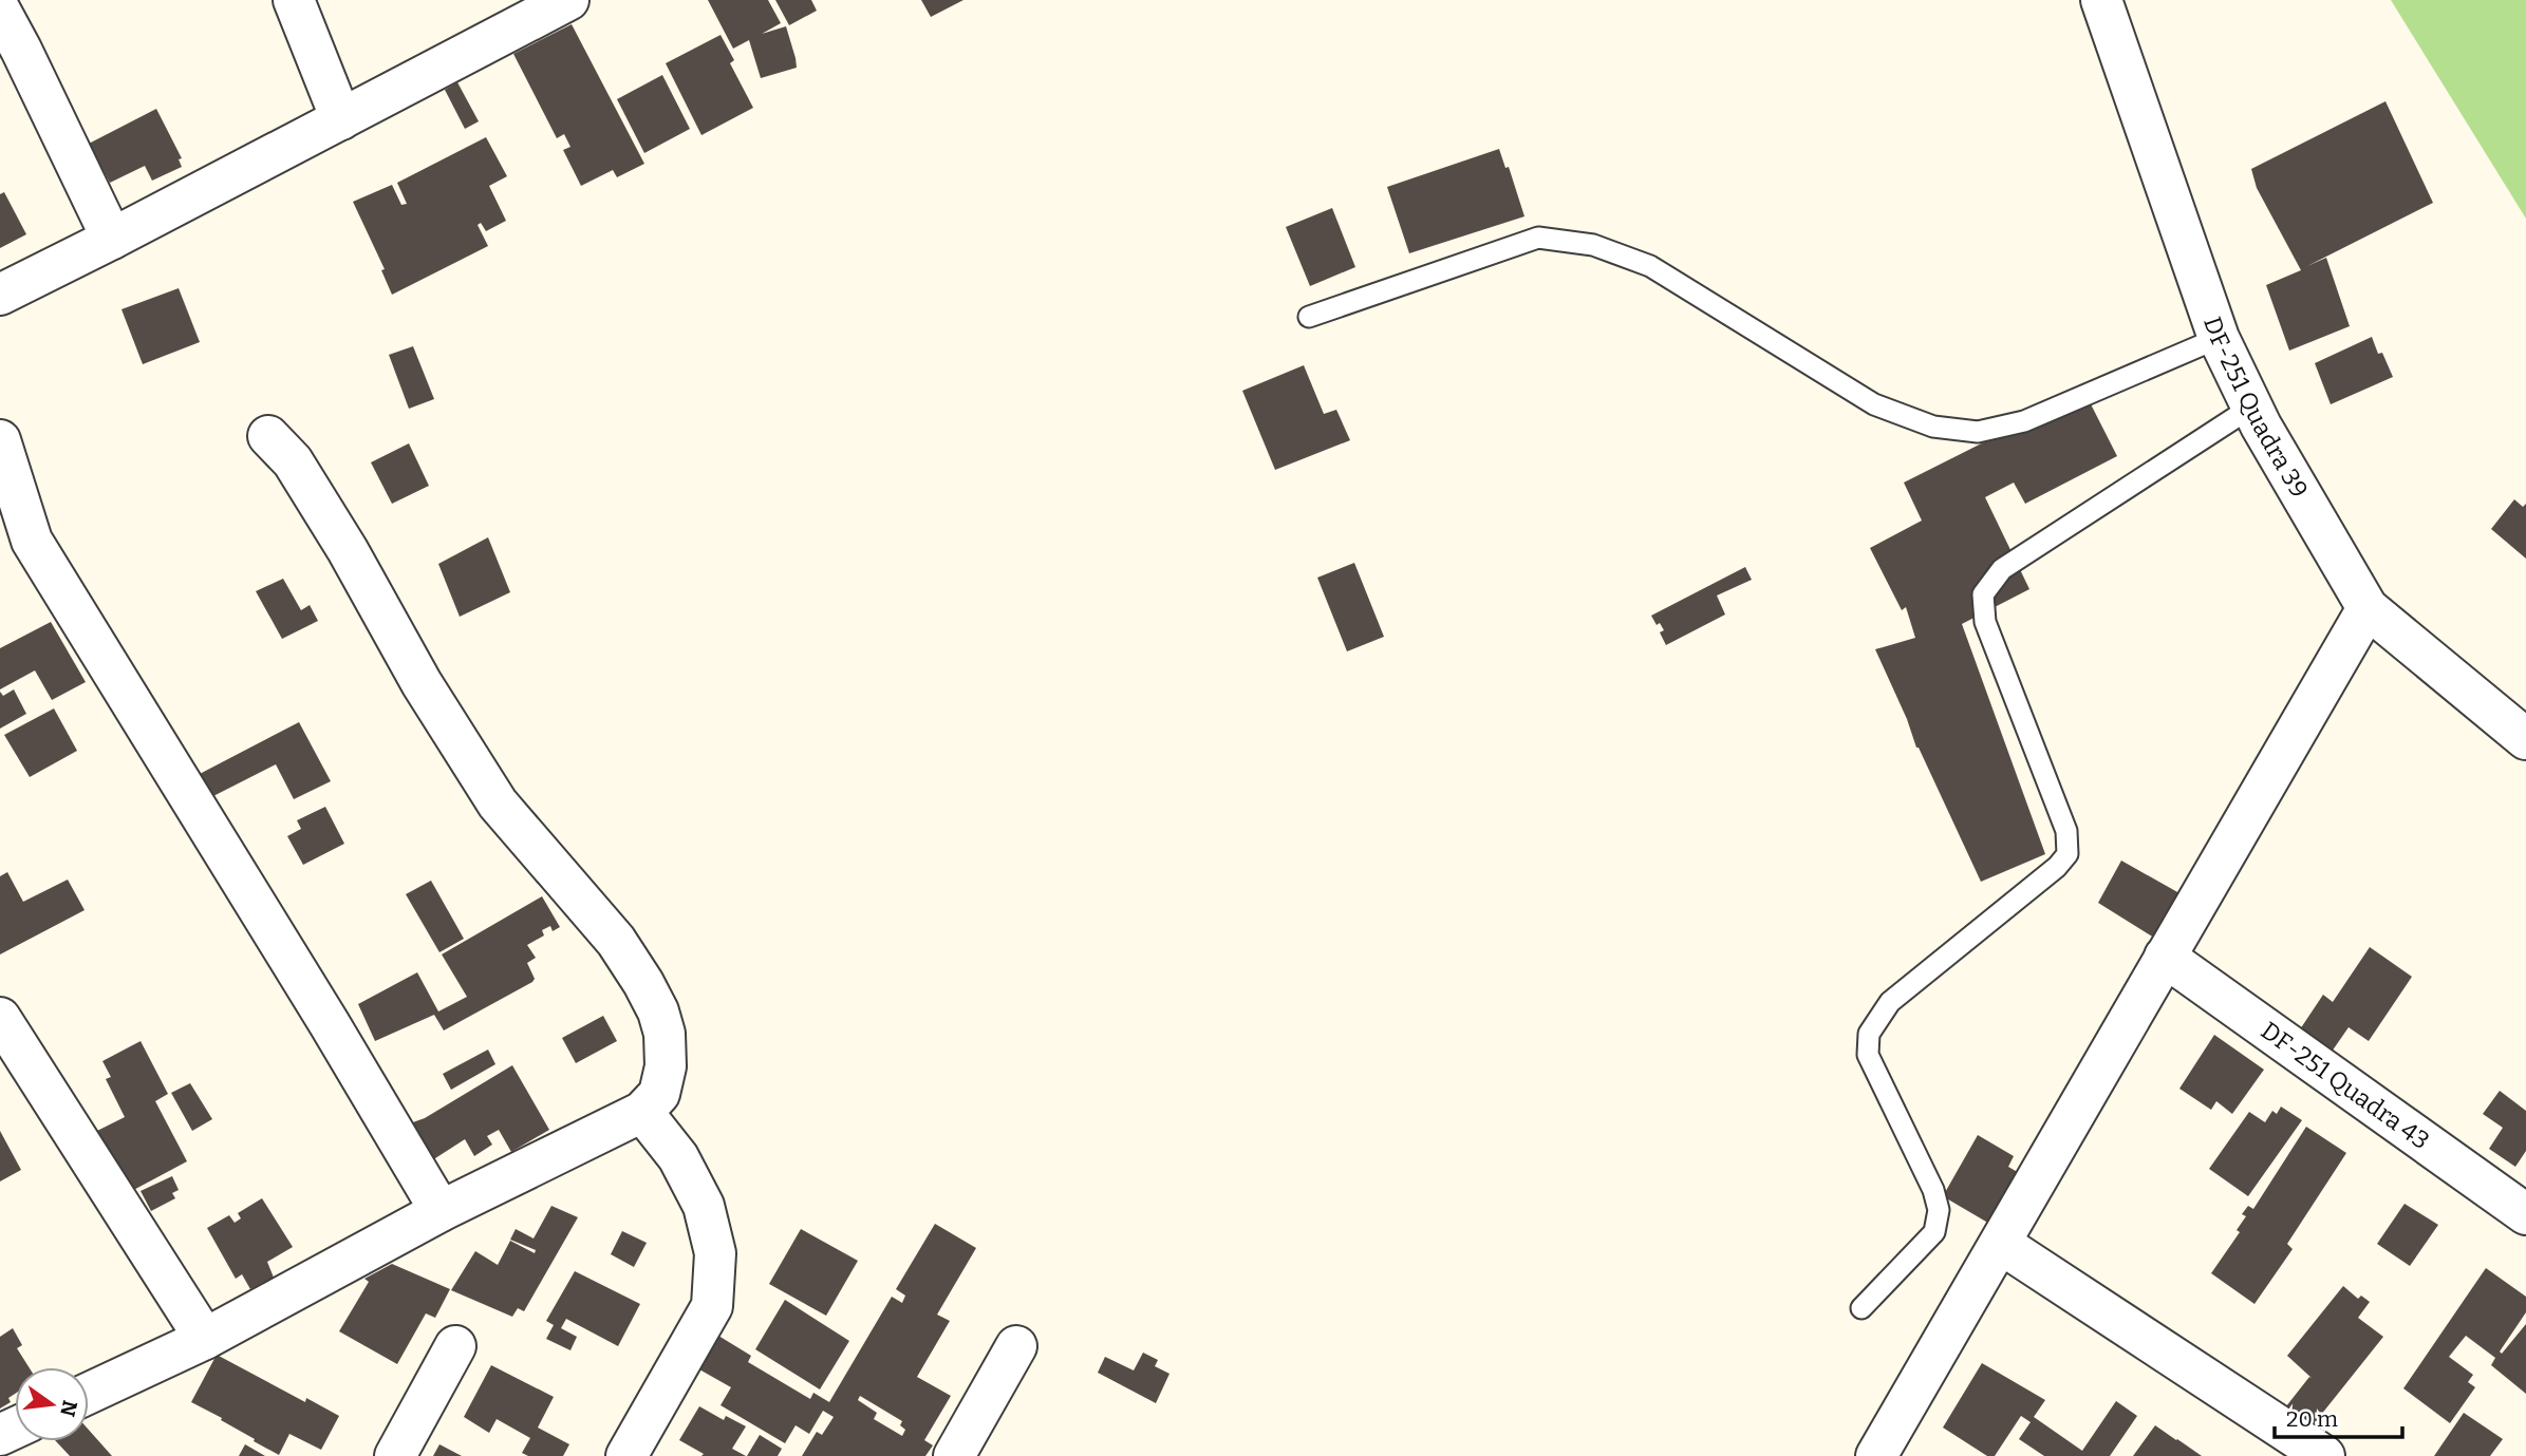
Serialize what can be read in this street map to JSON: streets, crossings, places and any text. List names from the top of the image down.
{
  "streets": {
    "street": ["DF-251 Quadra 39", "DF-251 Quadra 43"]
  },
  "scale_bar": "20 m",
  "north": "right"
}
